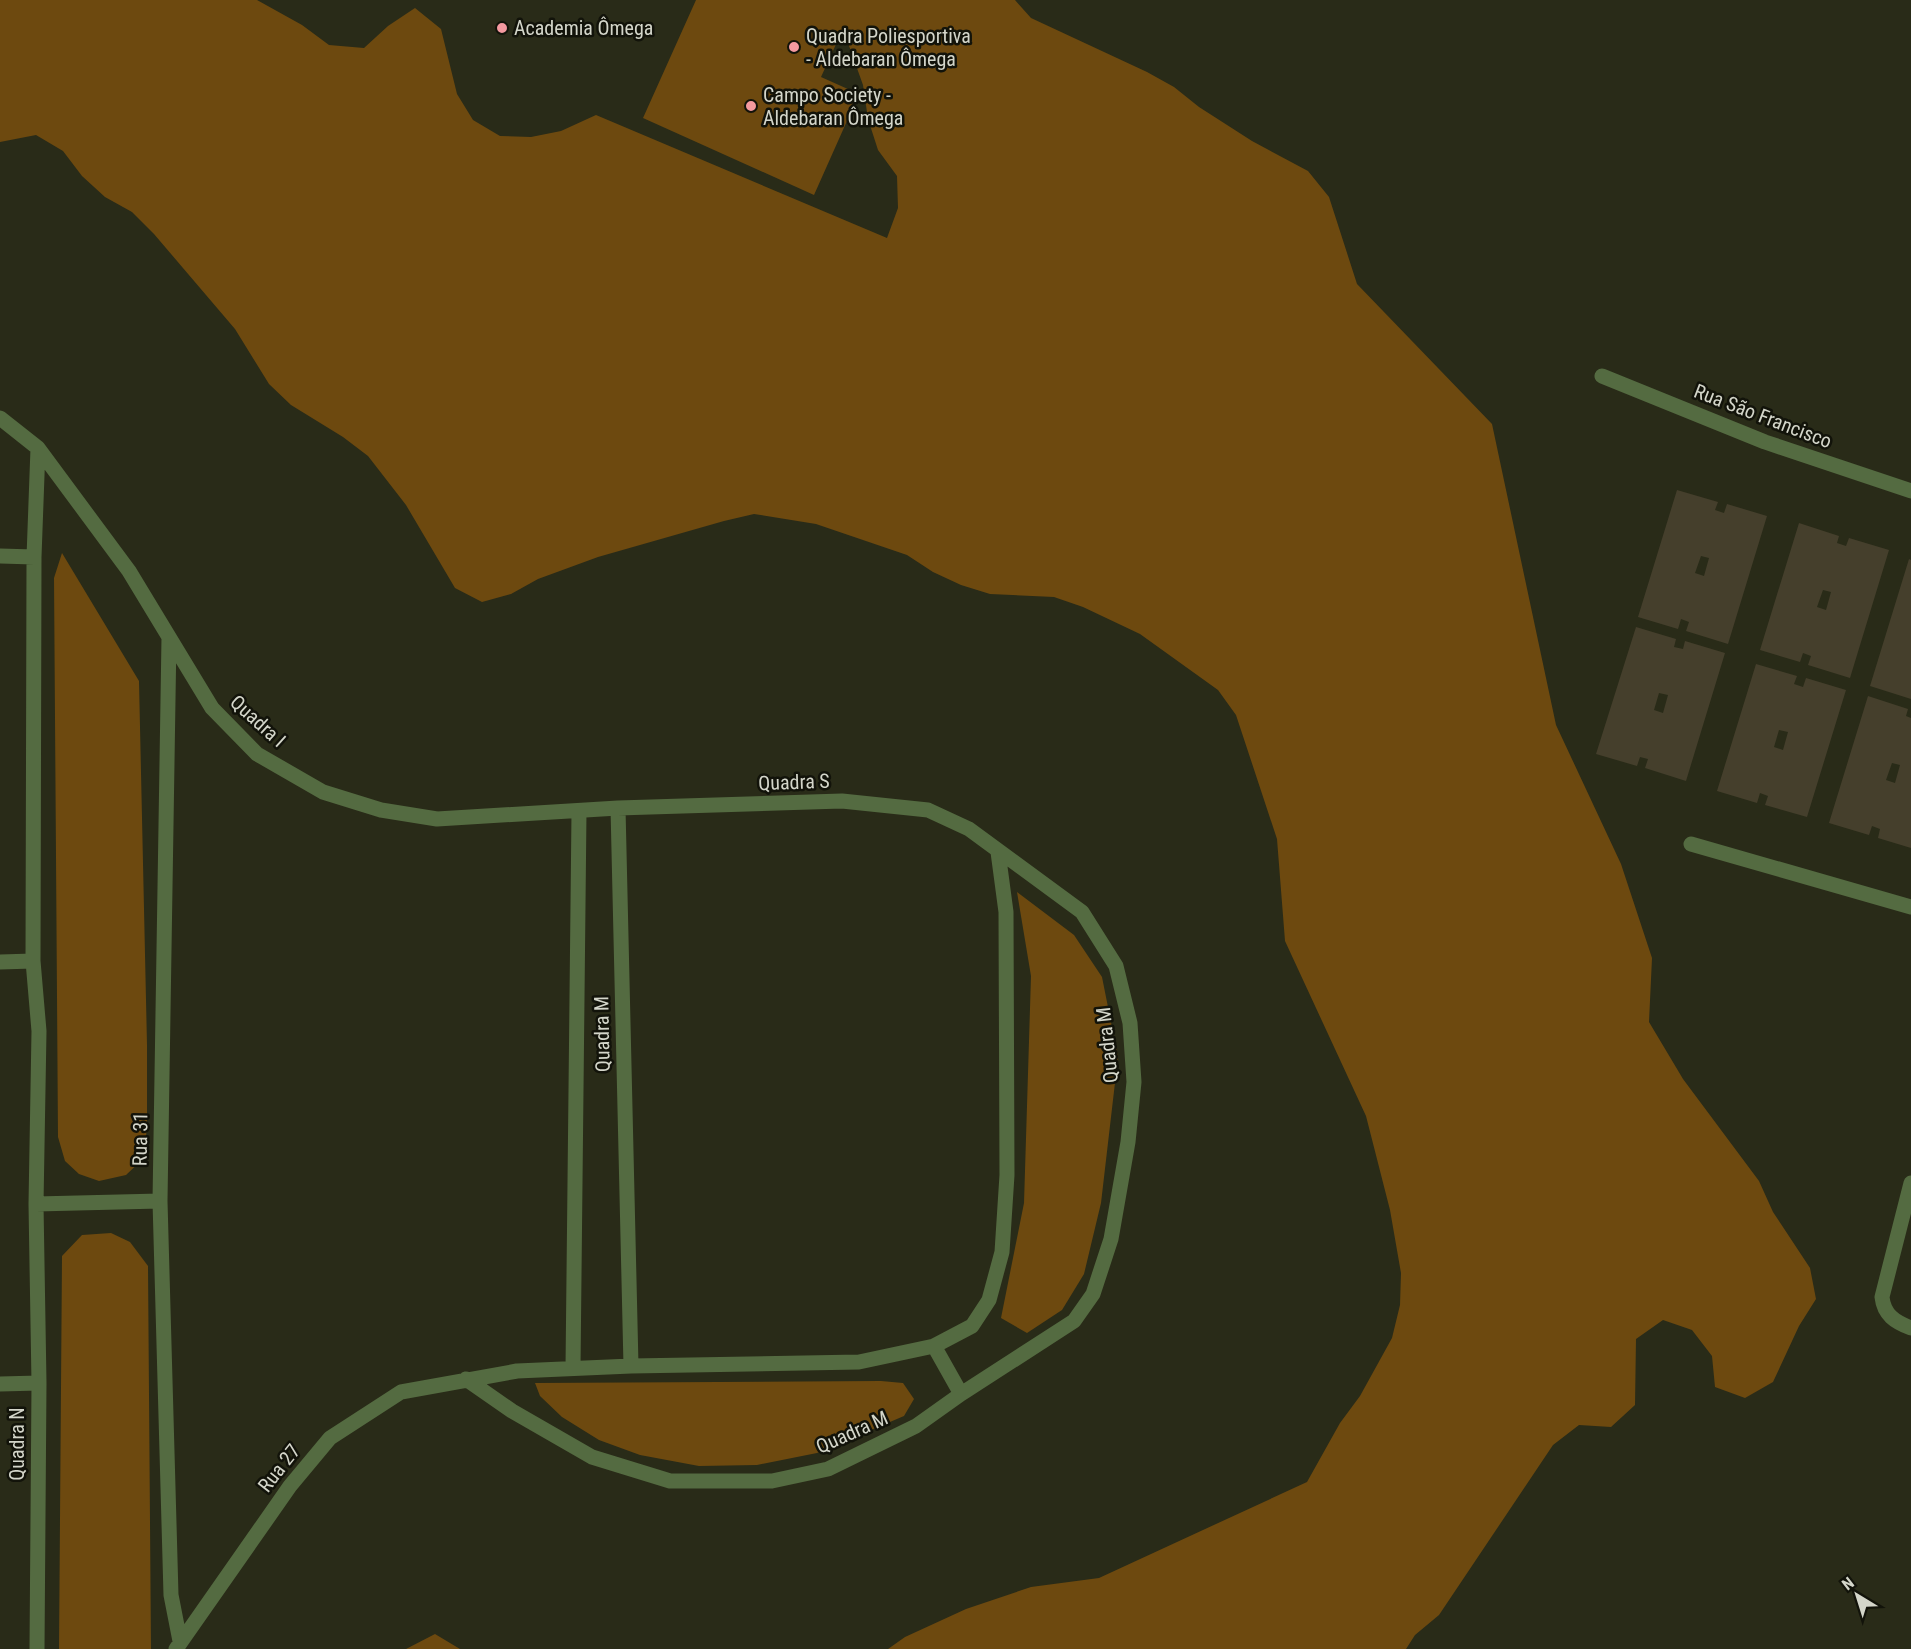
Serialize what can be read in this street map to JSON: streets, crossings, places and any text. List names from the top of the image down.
{
  "streets": {
    "street": [
      "Rua São Francisco",
      "Quadra I",
      "Quadra S",
      "Quadra M",
      "Rua 31",
      "Quadra N",
      "Rua 27"
    ]
  },
  "crossings": [
    ["Quadra I", "Quadra S"],
    ["Quadra I", "Quadra M"],
    ["Quadra I", "Rua 31"],
    ["Quadra S", "Quadra M"],
    ["Quadra M", "Rua 27"],
    ["Rua 31", "Rua 27"]
  ],
  "places": ["Academia Ômega", "Quadra Poliesportiva - Aldebaran Ômega", "Campo Society - Aldebaran Ômega"],
  "north": "top left"
}
